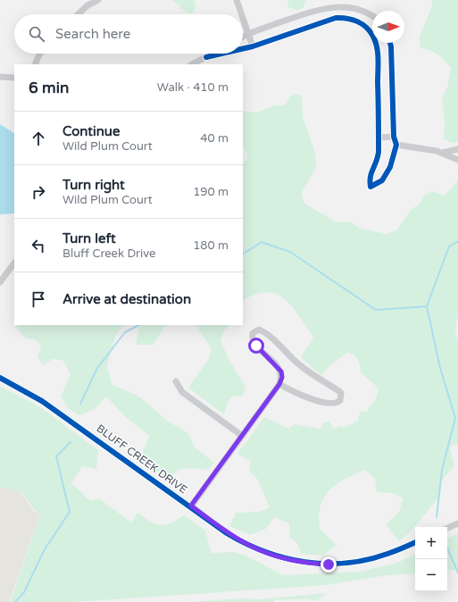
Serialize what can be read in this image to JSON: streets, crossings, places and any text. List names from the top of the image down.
{
  "streets": {
    "street": ["BLUFF CREEK DRIVE"]
  },
  "north": "right",
  "page": {
    "search": "Search here",
    "heading": ["6 min", "Walk · 410 m"],
    "list": [
      ["Continue", "Wild Plum Court", "40 m"],
      ["Turn right", "Wild Plum Court", "190 m"],
      ["Turn left", "Bluff Creek Drive", "180 m"],
      "Arrive at destination"
    ],
    "map_buttons": ["+", "−"]
  }
}
